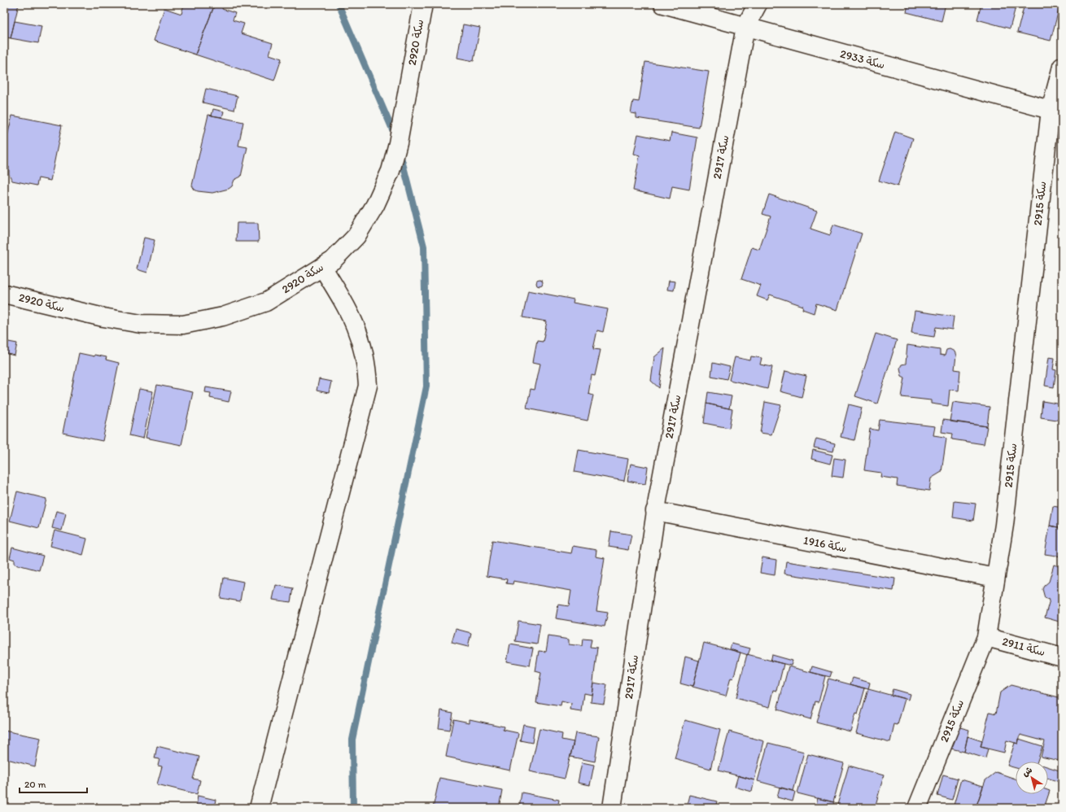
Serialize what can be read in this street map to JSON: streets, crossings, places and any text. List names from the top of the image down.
{
  "streets": {
    "street": [
      "سكة 2920",
      "سكة 2933",
      "سكة 2917",
      "سكة 2915",
      "سكة 1916",
      "سكة 2911"
    ]
  },
  "crossings": [
    ["سكة 2933", "سكة 2917"],
    ["سكة 2933", "سكة 2915"],
    ["سكة 2917", "سكة 1916"],
    ["سكة 2915", "سكة 1916"],
    ["سكة 2915", "سكة 2911"]
  ],
  "scale_bar": "20 m",
  "north": "top left"
}
